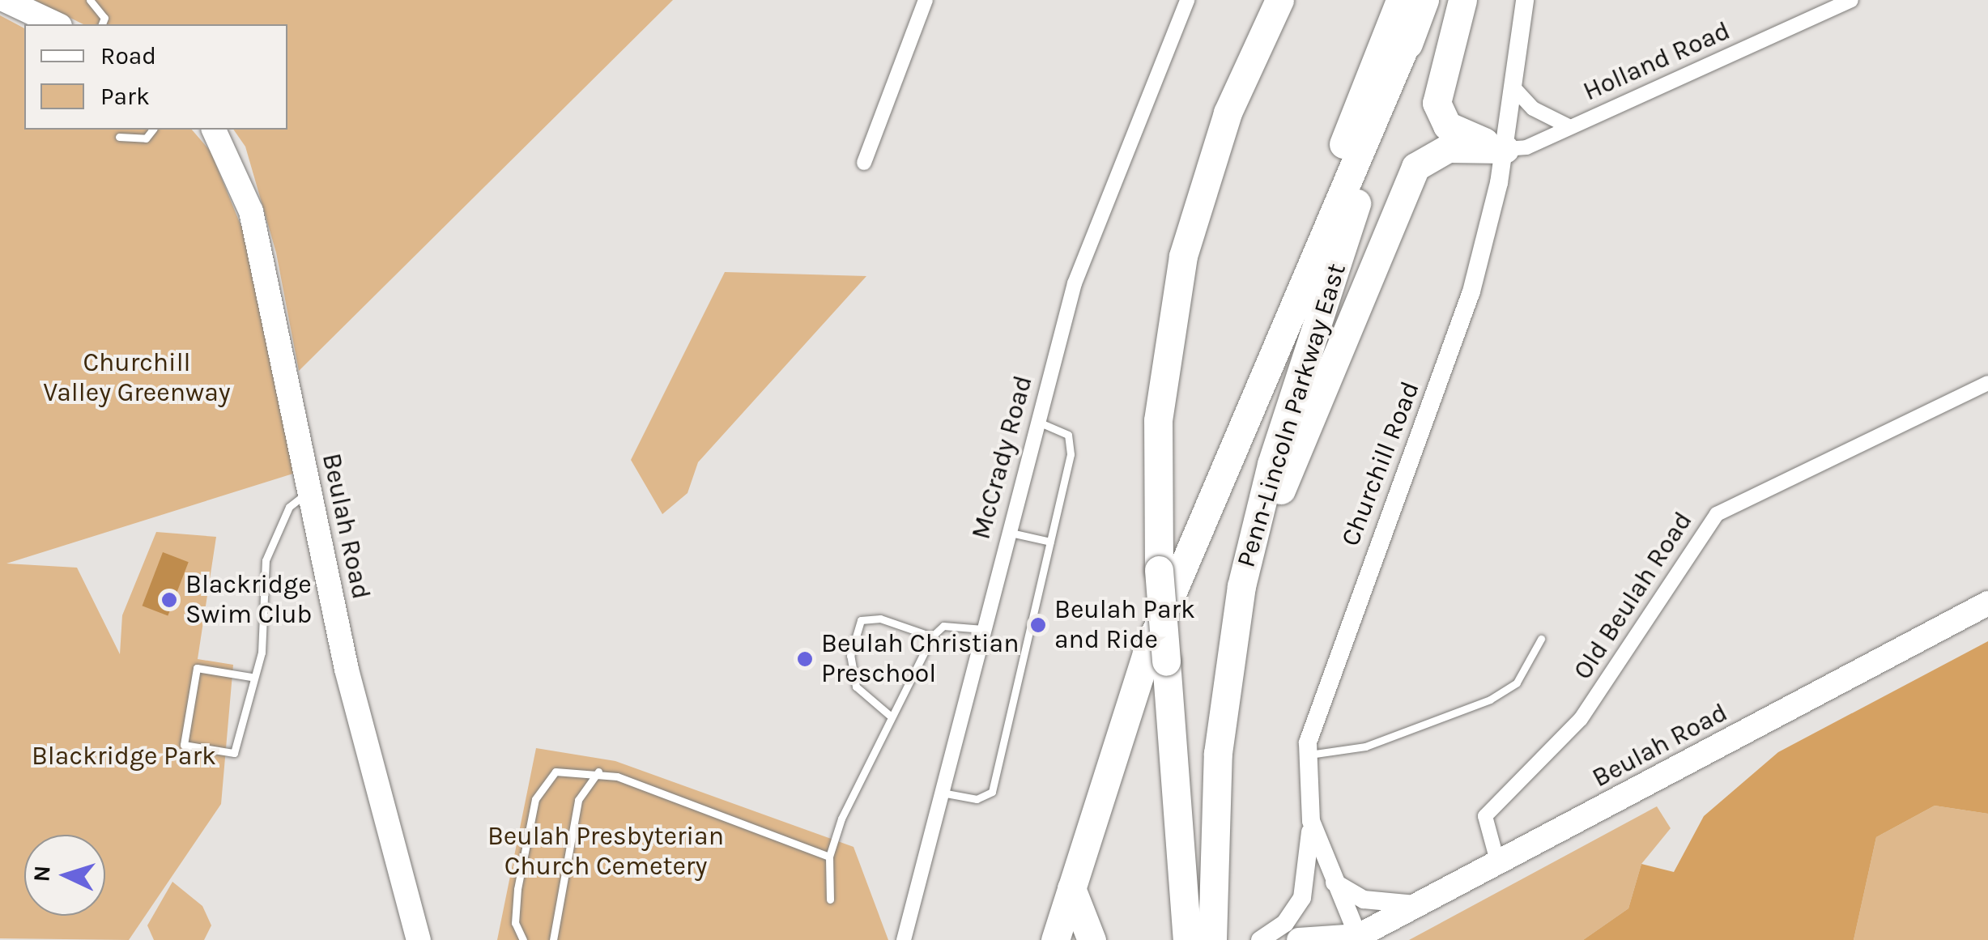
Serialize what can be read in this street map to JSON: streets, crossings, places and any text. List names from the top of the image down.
{
  "streets": {
    "highway": ["Penn-Lincoln Parkway East"],
    "main road": ["Beulah Road"],
    "street": [
      "Holland Road",
      "McCrady Road",
      "Churchill Road",
      "Old Beulah Road"
    ]
  },
  "crossings": [
    ["Holland Road", "Churchill Road"],
    ["Churchill Road", "Beulah Road"],
    ["Beulah Road", "Old Beulah Road"]
  ],
  "parks": ["Churchill Valley Greenway", "Blackridge Park", "Beulah Presbyterian Church Cemetery"],
  "places": ["Blackridge Swim Club", "Beulah Park and Ride", "Beulah Christian Preschool"],
  "legend": ["Road", "Park"],
  "north": "left"
}
